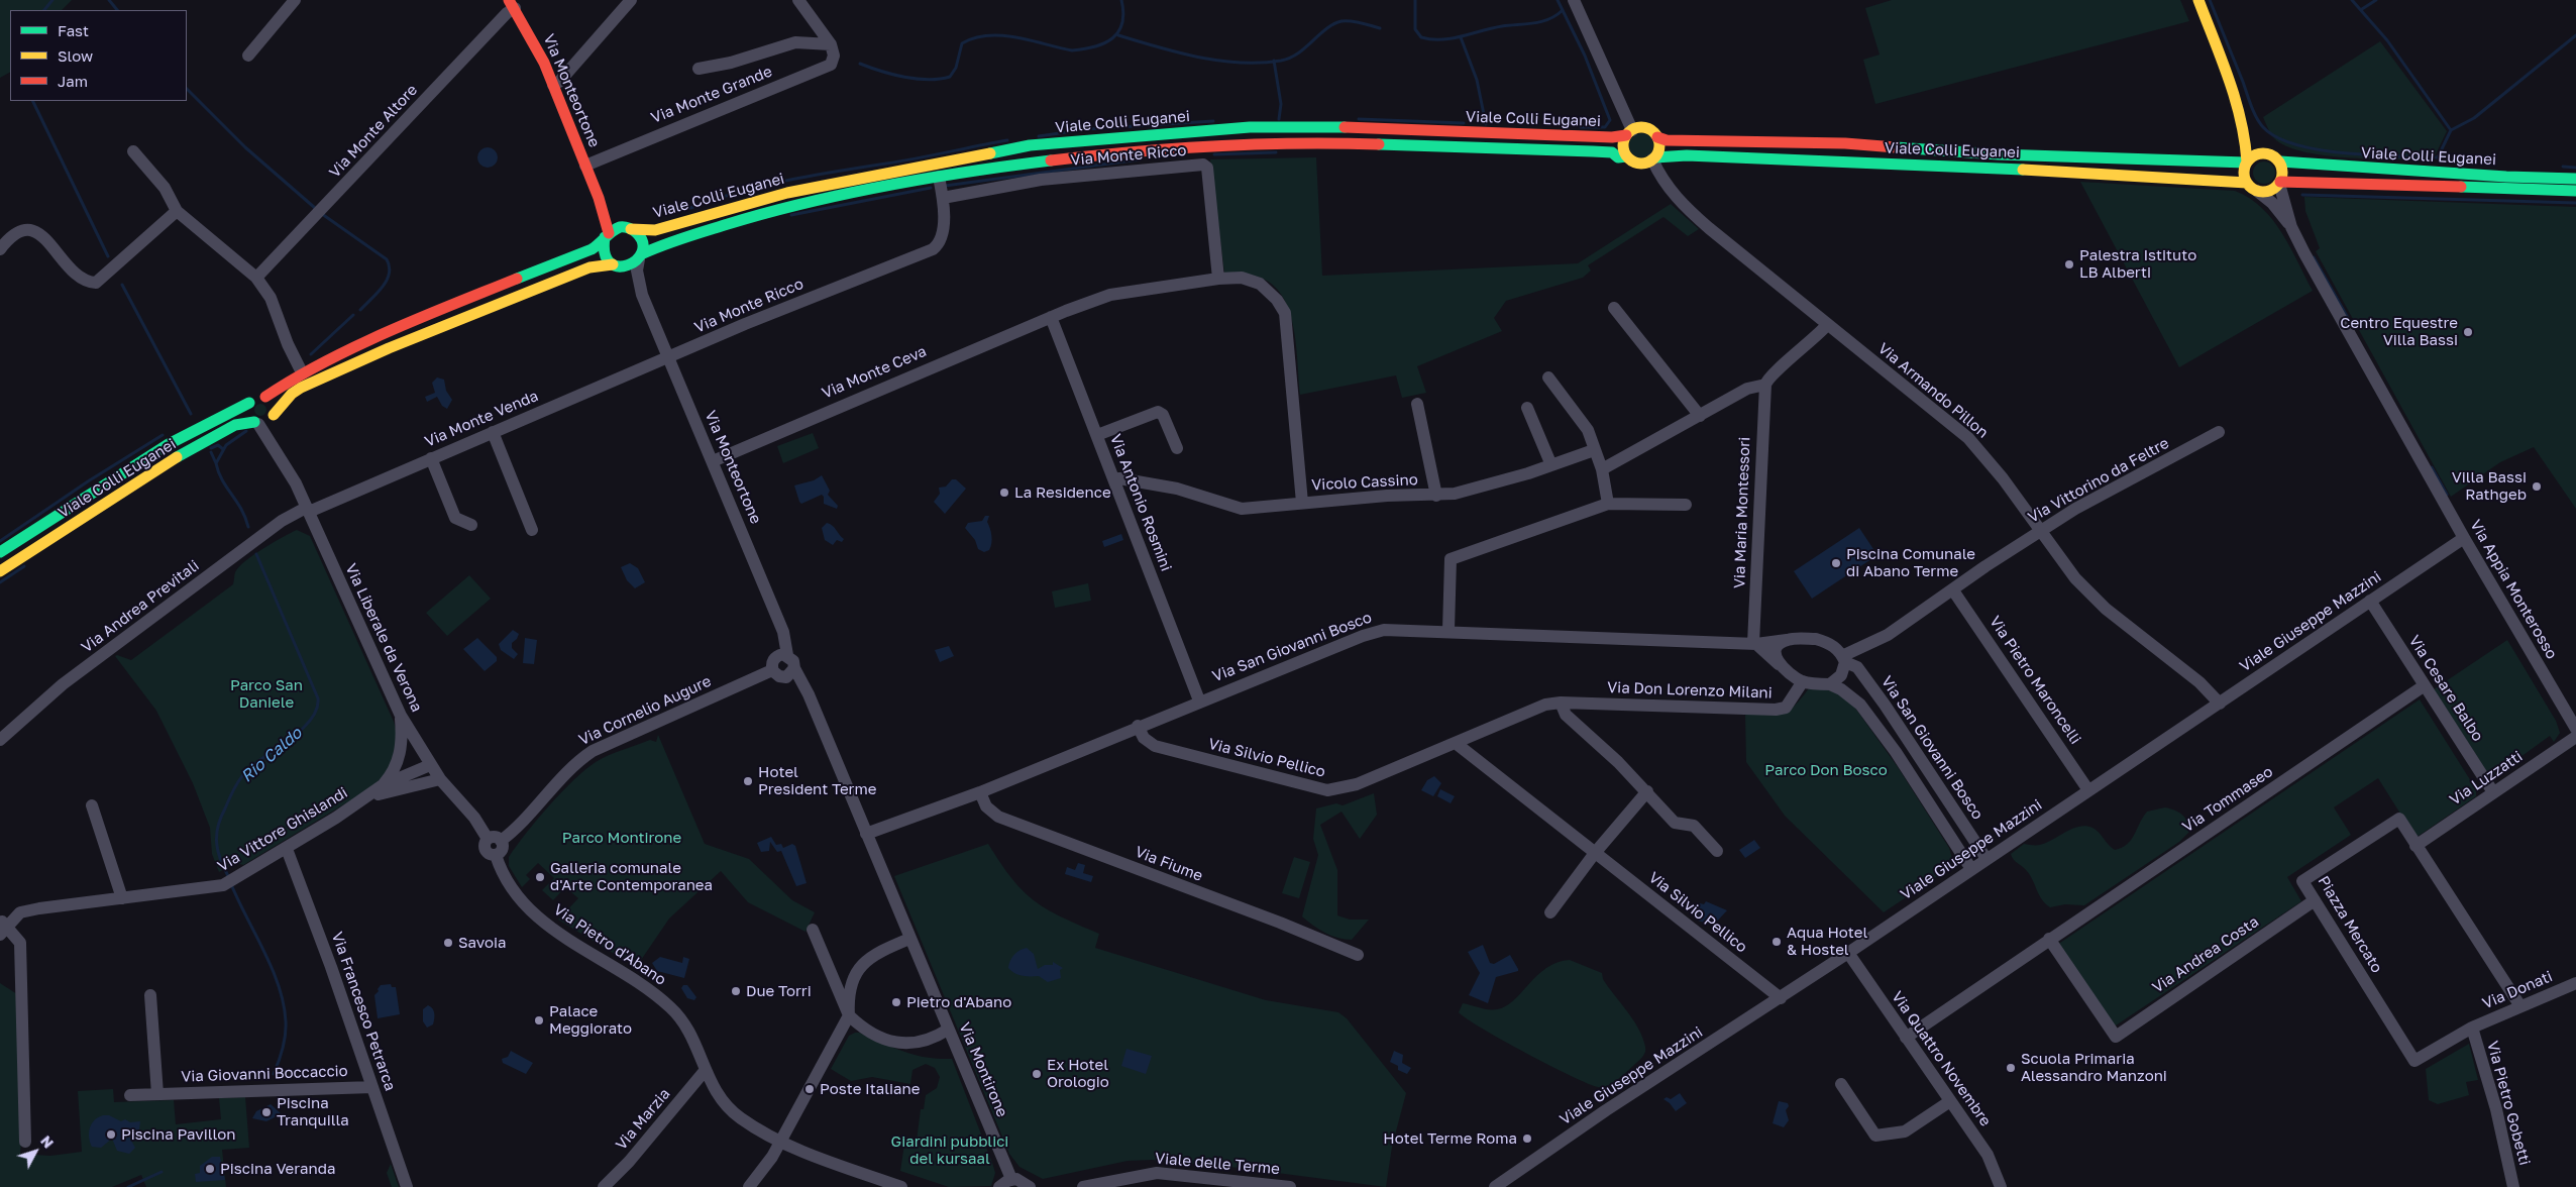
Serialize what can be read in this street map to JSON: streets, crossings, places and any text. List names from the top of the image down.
{
  "streets": {
    "main road": ["Via Monteortone", "Viale Colli Euganei"],
    "street": [
      "Via Monte Grande",
      "Via Monte Altore",
      "Via Monte Ricco",
      "Via Monte Ceva",
      "Via Armando Pillon",
      "Via Monte Venda",
      "Via Vittorino da Feltre",
      "Vicolo Cassino",
      "Via Antonio Rosmini",
      "Via Maria Montessori",
      "Via Appia Monterosso",
      "Via Andrea Previtali",
      "Viale Giuseppe Mazzini",
      "Via Liberale da Verona",
      "Via San Giovanni Bosco",
      "Via Pietro Maroncelli",
      "Via Cesare Balbo",
      "Via Don Lorenzo Milani",
      "Via Cornelio Augure",
      "Via Silvio Pellico",
      "Via Luzzatti",
      "Via Tommaseo",
      "Via Vittore Ghislandi",
      "Via Fiume",
      "Piazza Mercato",
      "Via Pietro d'Abano",
      "Via Andrea Costa",
      "Via Donati",
      "Via Francesco Petrarca",
      "Via Quattro Novembre",
      "Via Montirone",
      "Via Giovanni Boccaccio",
      "Via Pietro Gobetti",
      "Via Marzia",
      "Viale delle Terme"
    ]
  },
  "crossings": [
    ["Via Monteortone", "Via Monte Grande"],
    ["Via Monteortone", "Viale Colli Euganei"],
    ["Via Monteortone", "Via Monte Altore"],
    ["Via Monteortone", "Via Monte Ricco"],
    ["Via Monteortone", "Via Monte Ceva"],
    ["Via Monteortone", "Via Monte Venda"],
    ["Via Monteortone", "Via San Giovanni Bosco"],
    ["Via Monteortone", "Via Cornelio Augure"],
    ["Via Monteortone", "Via Montirone"],
    ["Viale Colli Euganei", "Via Monte Ricco"],
    ["Viale Colli Euganei", "Via Armando Pillon"],
    ["Viale Colli Euganei", "Via Appia Monterosso"],
    ["Viale Colli Euganei", "Via Liberale da Verona"],
    ["Via Monte Ricco", "Via Monte Ceva"],
    ["Via Monte Ricco", "Via Monte Venda"],
    ["Via Monte Ceva", "Vicolo Cassino"],
    ["Via Monte Ceva", "Via Antonio Rosmini"],
    ["Via Armando Pillon", "Via Vittorino da Feltre"],
    ["Via Armando Pillon", "Viale Giuseppe Mazzini"],
    ["Via Monte Venda", "Via Andrea Previtali"],
    ["Via Monte Venda", "Via Liberale da Verona"],
    ["Via Vittorino da Feltre", "Via San Giovanni Bosco"],
    ["Via Vittorino da Feltre", "Via Pietro Maroncelli"],
    ["Via Vittorino da Feltre", "Via Don Lorenzo Milani"],
    ["Vicolo Cassino", "Via Antonio Rosmini"],
    ["Via Antonio Rosmini", "Via San Giovanni Bosco"],
    ["Via Maria Montessori", "Via San Giovanni Bosco"],
    ["Via Appia Monterosso", "Viale Giuseppe Mazzini"],
    ["Via Andrea Previtali", "Via Liberale da Verona"],
    ["Viale Giuseppe Mazzini", "Via San Giovanni Bosco"],
    ["Viale Giuseppe Mazzini", "Via Pietro Maroncelli"],
    ["Viale Giuseppe Mazzini", "Via Cesare Balbo"],
    ["Viale Giuseppe Mazzini", "Via Silvio Pellico"],
    ["Viale Giuseppe Mazzini", "Via Quattro Novembre"],
    ["Via Liberale da Verona", "Via Cornelio Augure"],
    ["Via Liberale da Verona", "Via Vittore Ghislandi"],
    ["Via Liberale da Verona", "Via Pietro d'Abano"],
    ["Via San Giovanni Bosco", "Via Don Lorenzo Milani"],
    ["Via San Giovanni Bosco", "Via Silvio Pellico"],
    ["Via San Giovanni Bosco", "Via Fiume"],
    ["Via San Giovanni Bosco", "Via Montirone"],
    ["Via Cesare Balbo", "Via Luzzatti"],
    ["Via Cesare Balbo", "Via Tommaseo"],
    ["Via Don Lorenzo Milani", "Via Silvio Pellico"],
    ["Via Cornelio Augure", "Via Pietro d'Abano"],
    ["Via Luzzatti", "Piazza Mercato"],
    ["Via Tommaseo", "Via Andrea Costa"],
    ["Via Tommaseo", "Via Quattro Novembre"],
    ["Via Vittore Ghislandi", "Via Francesco Petrarca"],
    ["Piazza Mercato", "Via Andrea Costa"],
    ["Piazza Mercato", "Via Donati"],
    ["Piazza Mercato", "Via Pietro Gobetti"],
    ["Via Pietro d'Abano", "Via Marzia"],
    ["Via Donati", "Via Pietro Gobetti"],
    ["Via Francesco Petrarca", "Via Giovanni Boccaccio"]
  ],
  "water": ["Rio Caldo"],
  "parks": [
    "Parco San Daniele",
    "Parco Don Bosco",
    "Parco Montirone",
    "Giardini pubblici del kursaal"
  ],
  "places": [
    "Palestra Istituto LB Alberti",
    "Centro Equestre Villa Bassi",
    "Villa Bassi Rathgeb",
    "La Residence",
    "Piscina Comunale di Abano Terme",
    "Hotel President Terme",
    "Galleria comunale d'Arte Contemporanea",
    "Aqua Hotel & Hostel",
    "Savoia",
    "Due Torri",
    "Pietro d'Abano",
    "Palace Meggiorato",
    "Scuola Primaria Alessandro Manzoni",
    "Ex Hotel Orologio",
    "Poste Italiane",
    "Piscina Tranquilla",
    "Piscina Pavillon",
    "Hotel Terme Roma",
    "Piscina Veranda"
  ],
  "legend": ["Fast", "Slow", "Jam"],
  "north": "top right"
}
